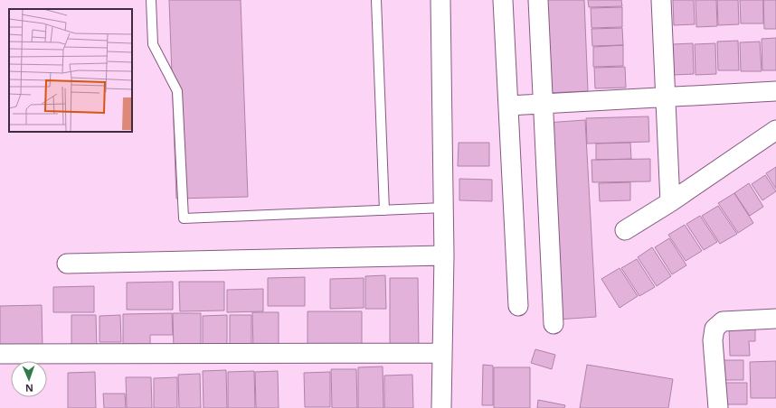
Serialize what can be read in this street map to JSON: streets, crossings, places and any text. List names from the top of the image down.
{
  "north": "bottom"
}
